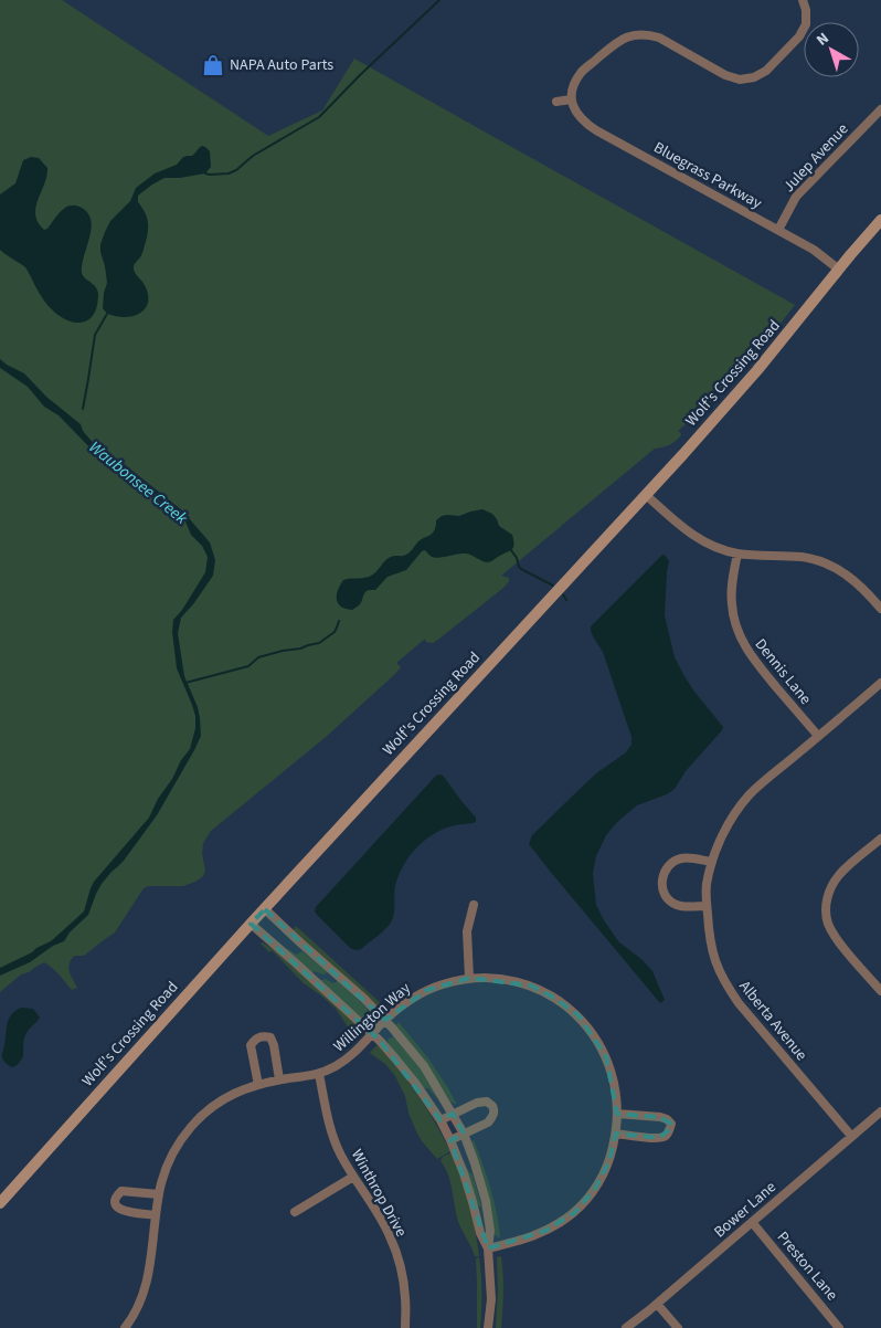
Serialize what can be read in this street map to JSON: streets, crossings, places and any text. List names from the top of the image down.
{
  "streets": {
    "main road": ["Wolf's Crossing Road"],
    "street": [
      "Julep Avenue",
      "Bluegrass Parkway",
      "Dennis Lane",
      "Willington Way",
      "Alberta Avenue",
      "Winthrop Drive",
      "Bower Lane",
      "Preston Lane"
    ]
  },
  "crossings": [
    ["Julep Avenue", "Bluegrass Parkway"],
    ["Bluegrass Parkway", "Wolf's Crossing Road"],
    ["Dennis Lane", "Alberta Avenue"],
    ["Willington Way", "Winthrop Drive"],
    ["Alberta Avenue", "Bower Lane"],
    ["Bower Lane", "Preston Lane"]
  ],
  "water": ["Waubonsee Creek"],
  "places": {
    "shop": ["NAPA Auto Parts"]
  },
  "north": "top left"
}
